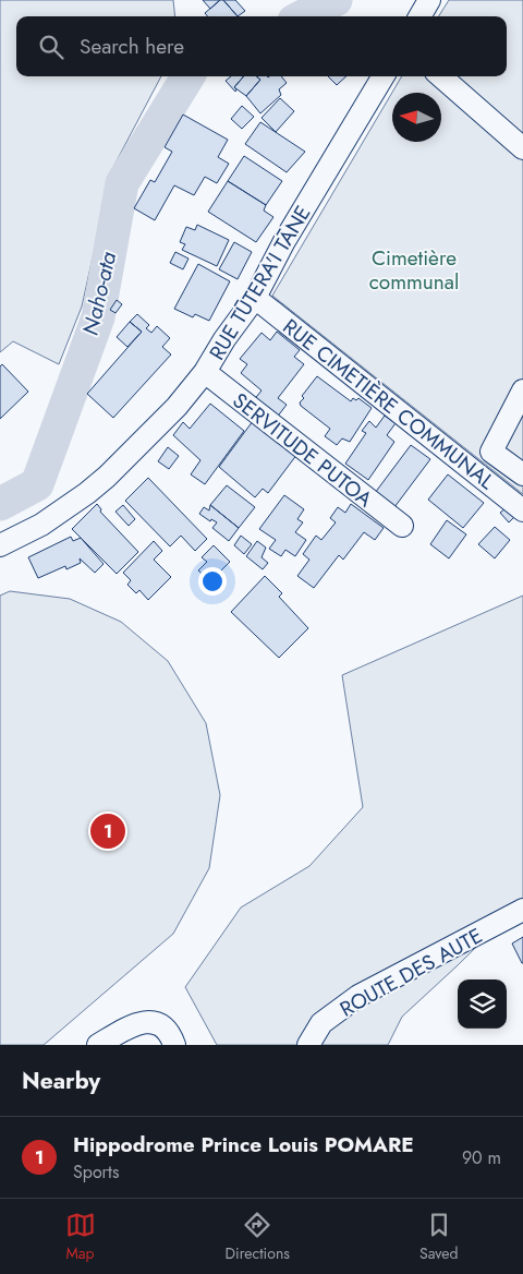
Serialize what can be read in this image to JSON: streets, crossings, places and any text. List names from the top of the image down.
{
  "streets": {
    "street": [
      "RUE TŪTERA'I TĀNE",
      "RUE CIMETIÈRE COMMUNAL",
      "SERVITUDE PUTOA",
      "ROUTE DES AUTE"
    ]
  },
  "crossings": [
    ["RUE TŪTERA'I TĀNE", "RUE CIMETIÈRE COMMUNAL"],
    ["RUE TŪTERA'I TĀNE", "SERVITUDE PUTOA"]
  ],
  "water": ["Naho-ata"],
  "parks": ["Cimetière communal"],
  "north": "left",
  "page": {
    "search": "Search here",
    "pins": "1",
    "heading": "Nearby",
    "list": [
      {
        "mark": "1",
        "name": "Hippodrome Prince Louis POMARE",
        "note": "Sports",
        "value": "90 m"
      }
    ],
    "nav": ["Map", "Directions", "Saved"]
  }
}
